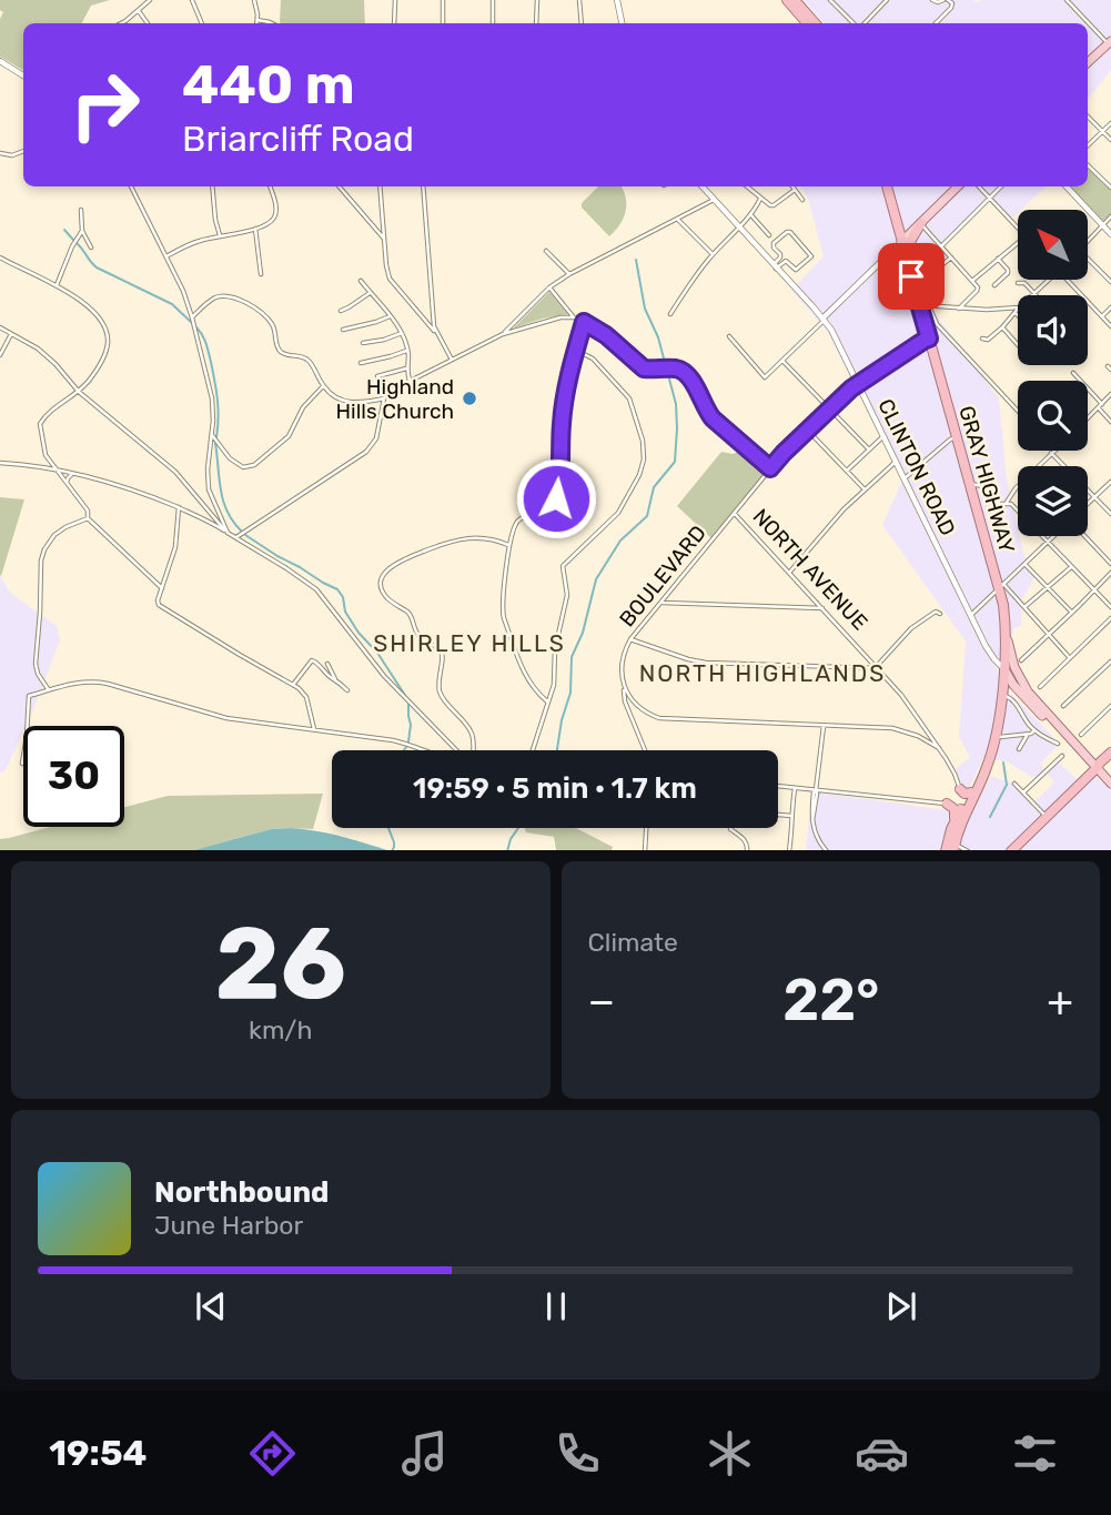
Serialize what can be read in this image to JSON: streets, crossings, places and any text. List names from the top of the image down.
{
  "streets": {
    "highway": ["GRAY HIGHWAY"],
    "street": ["CLINTON ROAD", "NORTH AVENUE", "BOULEVARD"]
  },
  "crossings": [
    ["CLINTON ROAD", "GRAY HIGHWAY"],
    ["CLINTON ROAD", "BOULEVARD"],
    ["GRAY HIGHWAY", "BOULEVARD"],
    ["NORTH AVENUE", "BOULEVARD"]
  ],
  "districts": ["SHIRLEY HILLS", "NORTH HIGHLANDS"],
  "places": ["Highland Hills Church"],
  "north": "top left",
  "page": {
    "turn": ["440 m", "Briarcliff Road"],
    "limit": "30",
    "trip": "19:59 · 5 min · 1.7 km",
    "tile": [
      ["26", "km/h"],
      "Climate"
    ],
    "heat": ["−", "22°", "+"],
    "song": ["Northbound", "June Harbor"],
    "tabs": "19:54"
  }
}
